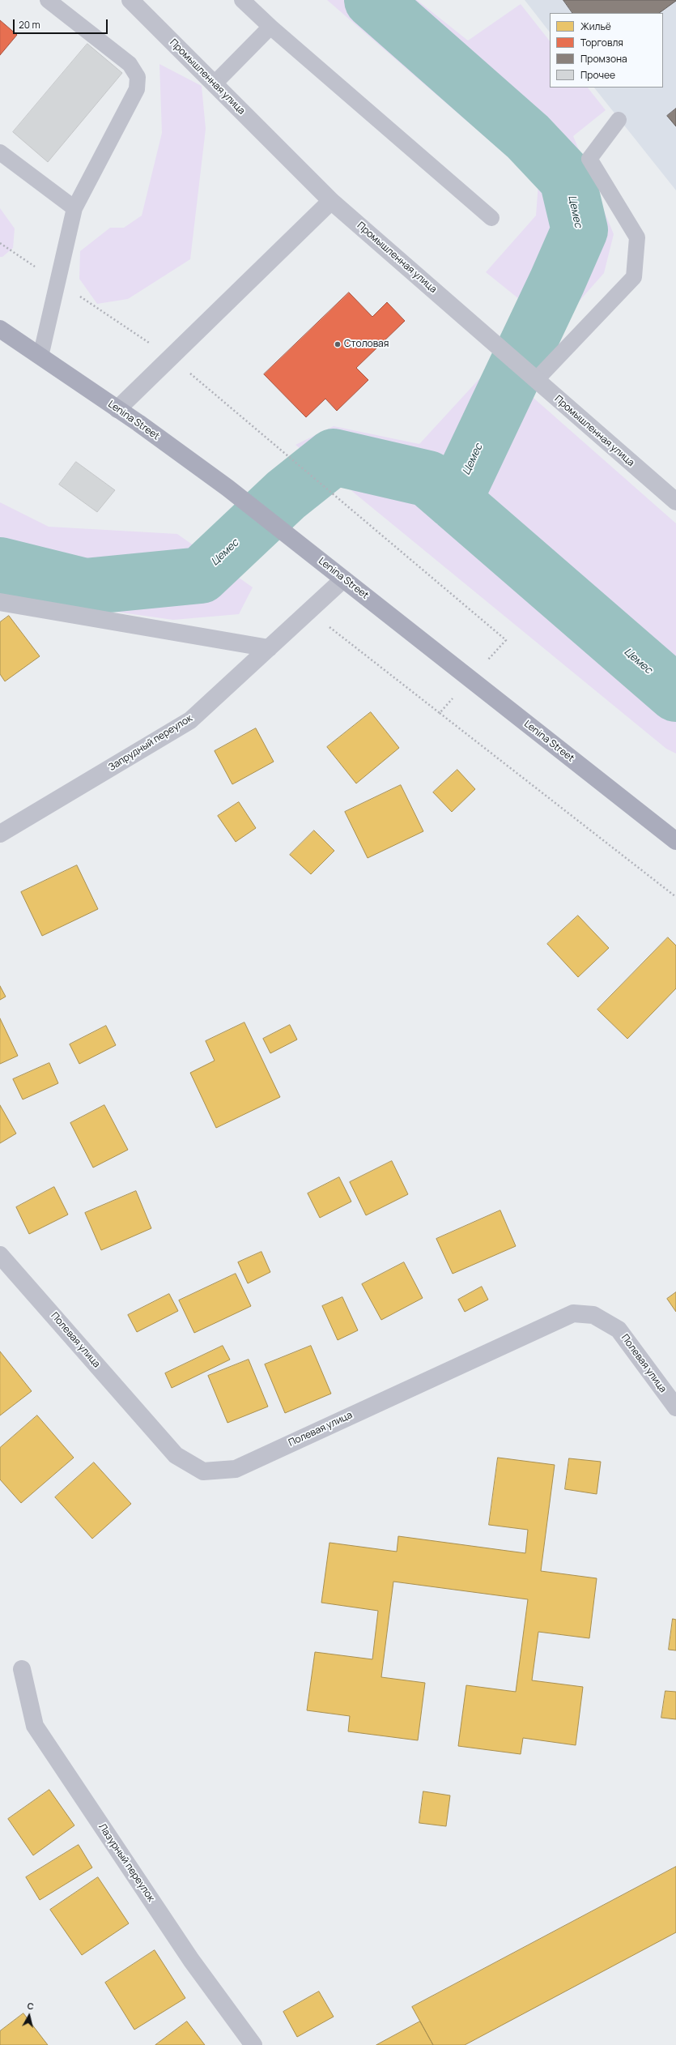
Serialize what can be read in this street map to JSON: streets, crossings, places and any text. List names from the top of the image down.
{
  "streets": {
    "highway": ["Lenina Street"],
    "street": [
      "Промышленная улица",
      "Запрудный переулок",
      "Полевая улица",
      "Лазурный переулок"
    ]
  },
  "crossings": [
    ["Lenina Street", "Запрудный переулок"]
  ],
  "water": ["Цемес"],
  "places": ["Столовая"],
  "legend": [
    "Жильё",
    "Торговля",
    "Промзона",
    "Прочее"
  ],
  "scale_bar": "20 m",
  "north": "top"
}
